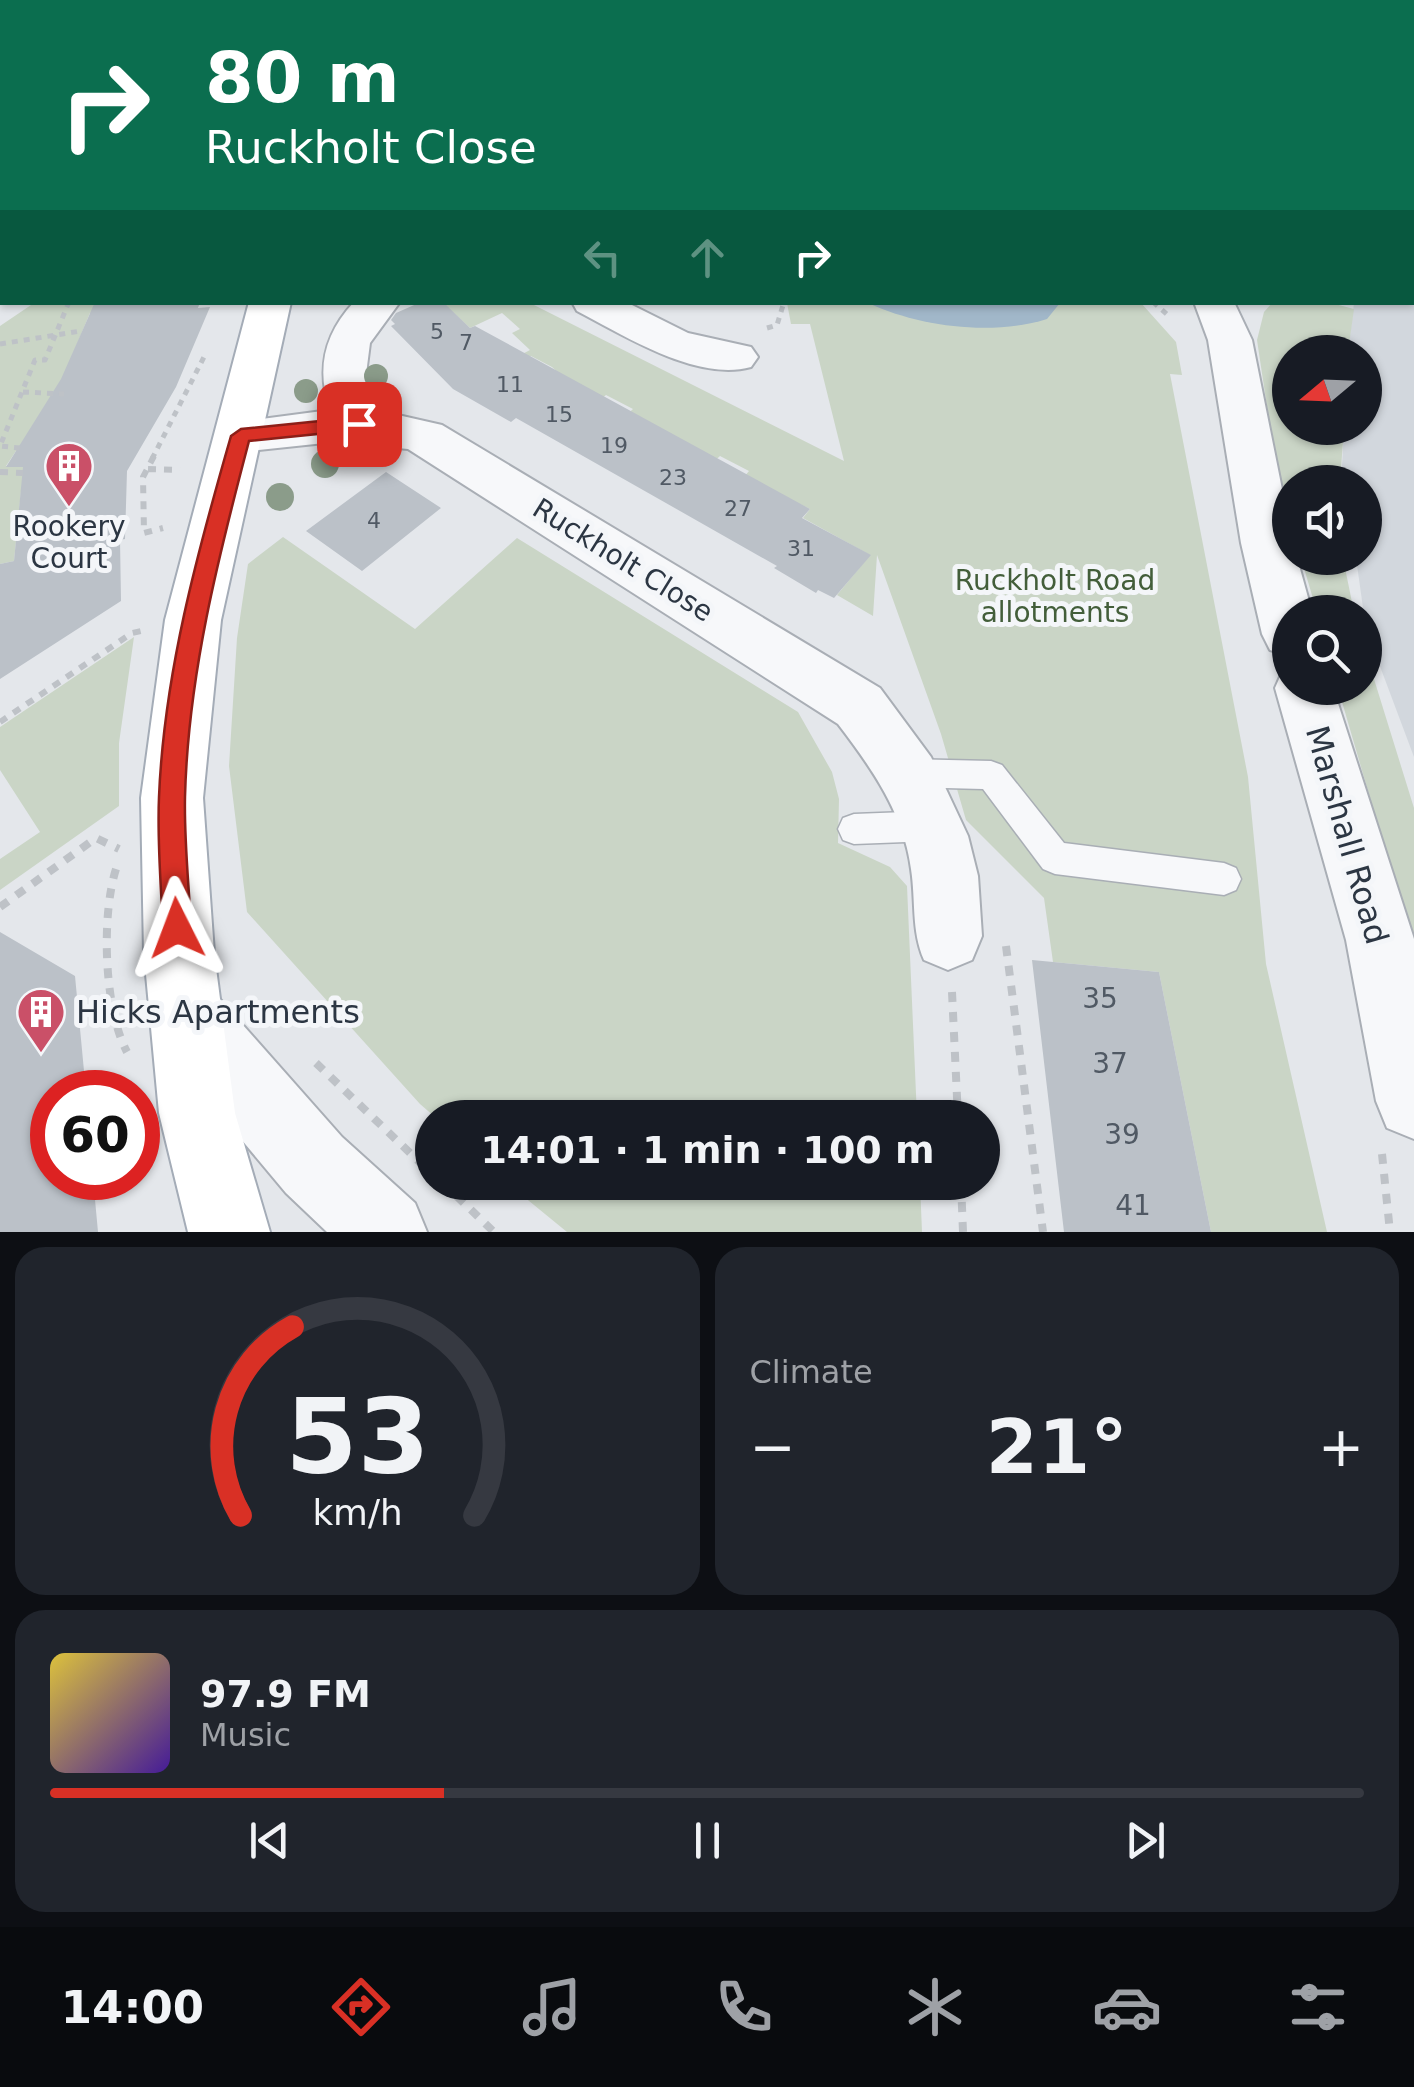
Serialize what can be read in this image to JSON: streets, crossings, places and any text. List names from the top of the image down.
{
  "streets": {
    "street": ["Ruckholt Close", "Marshall Road"]
  },
  "parks": ["Ruckholt Road allotments"],
  "places": {
    "building": ["Rookery Court", "Hicks Apartments"]
  },
  "house_numbers": [
    "5",
    "7",
    "11",
    "15",
    "19",
    "23",
    "27",
    "4",
    "31",
    "35",
    "37",
    "39",
    "41"
  ],
  "north": "left",
  "page": {
    "turn": ["80 m", "Ruckholt Close"],
    "limit": "60",
    "trip": "14:01 · 1 min · 100 m",
    "tile": "Climate",
    "heat": ["−", "21°", "+"],
    "song": ["97.9 FM", "Music"],
    "tabs": "14:00",
    "gauge": ["53", "km/h"]
  }
}
